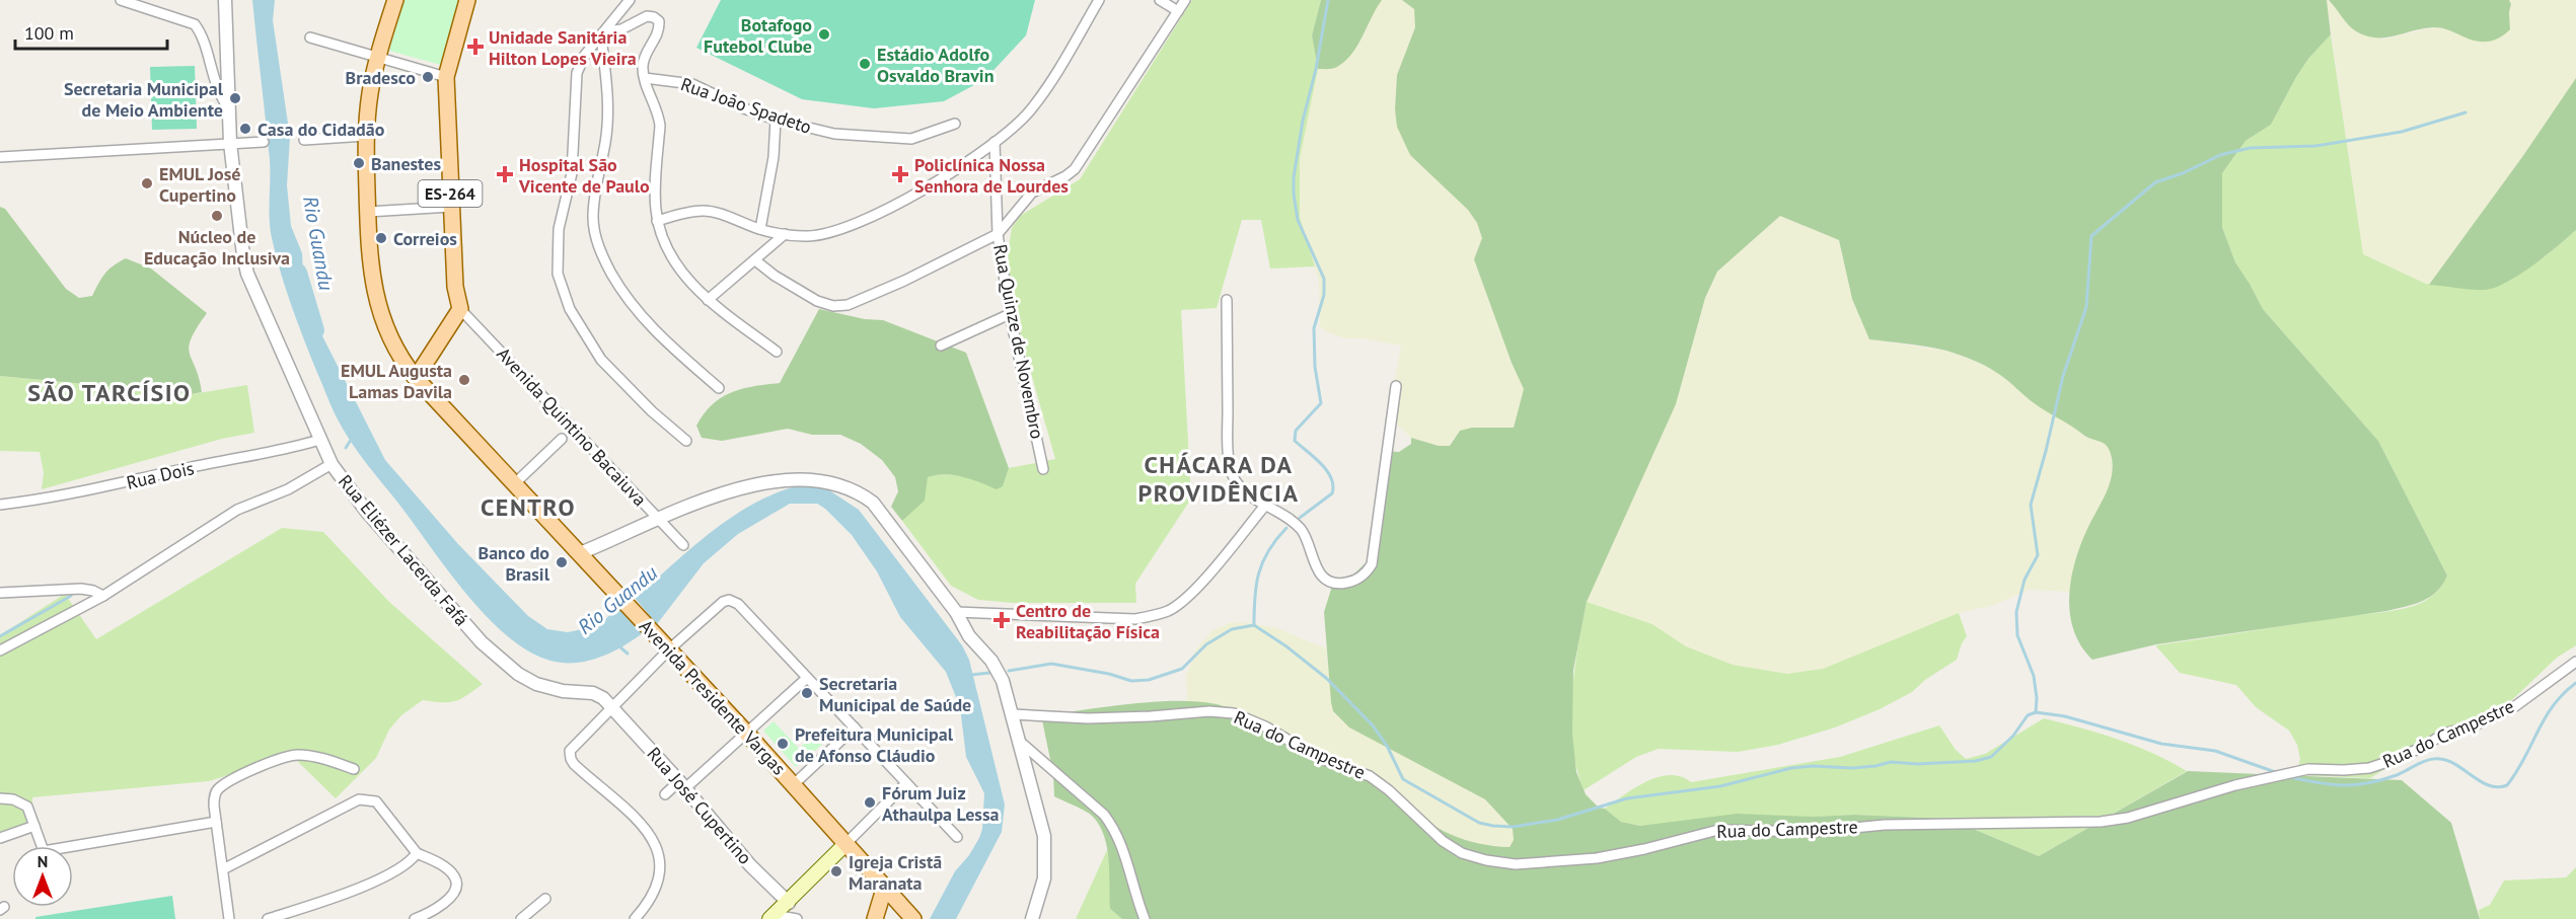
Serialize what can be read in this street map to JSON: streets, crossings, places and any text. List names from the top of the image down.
{
  "streets": {
    "main road": ["ES-264", "Avenida Presidente Vargas"],
    "street": [
      "Rua João Spadeto",
      "Rua Quinze de Novembro",
      "Avenida Quintino Bacaiuva",
      "Rua Dois",
      "Rua Eliézer Lacerda Fafá",
      "Rua do Campestre",
      "Rua José Cupertino"
    ]
  },
  "crossings": [
    ["ES-264", "Avenida Quintino Bacaiuva"],
    ["Rua Dois", "Rua Eliézer Lacerda Fafá"],
    ["Rua Eliézer Lacerda Fafá", "Rua José Cupertino"]
  ],
  "districts": ["SÃO TARCÍSIO", "CHÁCARA DA PROVIDÊNCIA", "CENTRO"],
  "water": ["Rio Guandu"],
  "places": {
    "other": [
      "Botafogo Futebol Clube",
      "Estádio Adolfo Osvaldo Bravin",
      "Bradesco",
      "Secretaria Municipal de Meio Ambiente",
      "Casa do Cidadão",
      "Banestes",
      "EMUL José Cupertino",
      "Núcleo de Educação Inclusiva",
      "Correios",
      "EMUL Augusta Lamas Davila",
      "Banco do Brasil",
      "Secretaria Municipal de Saúde",
      "Prefeitura Municipal de Afonso Cláudio",
      "Fórum Juiz Athaulpa Lessa",
      "Igreja Cristã Maranata"
    ],
    "health": [
      "Unidade Sanitária Hilton Lopes Vieira",
      "Hospital São Vicente de Paulo",
      "Policlínica Nossa Senhora de Lourdes",
      "Centro de Reabilitação Física"
    ]
  },
  "scale_bar": "100 m",
  "north": "top"
}
